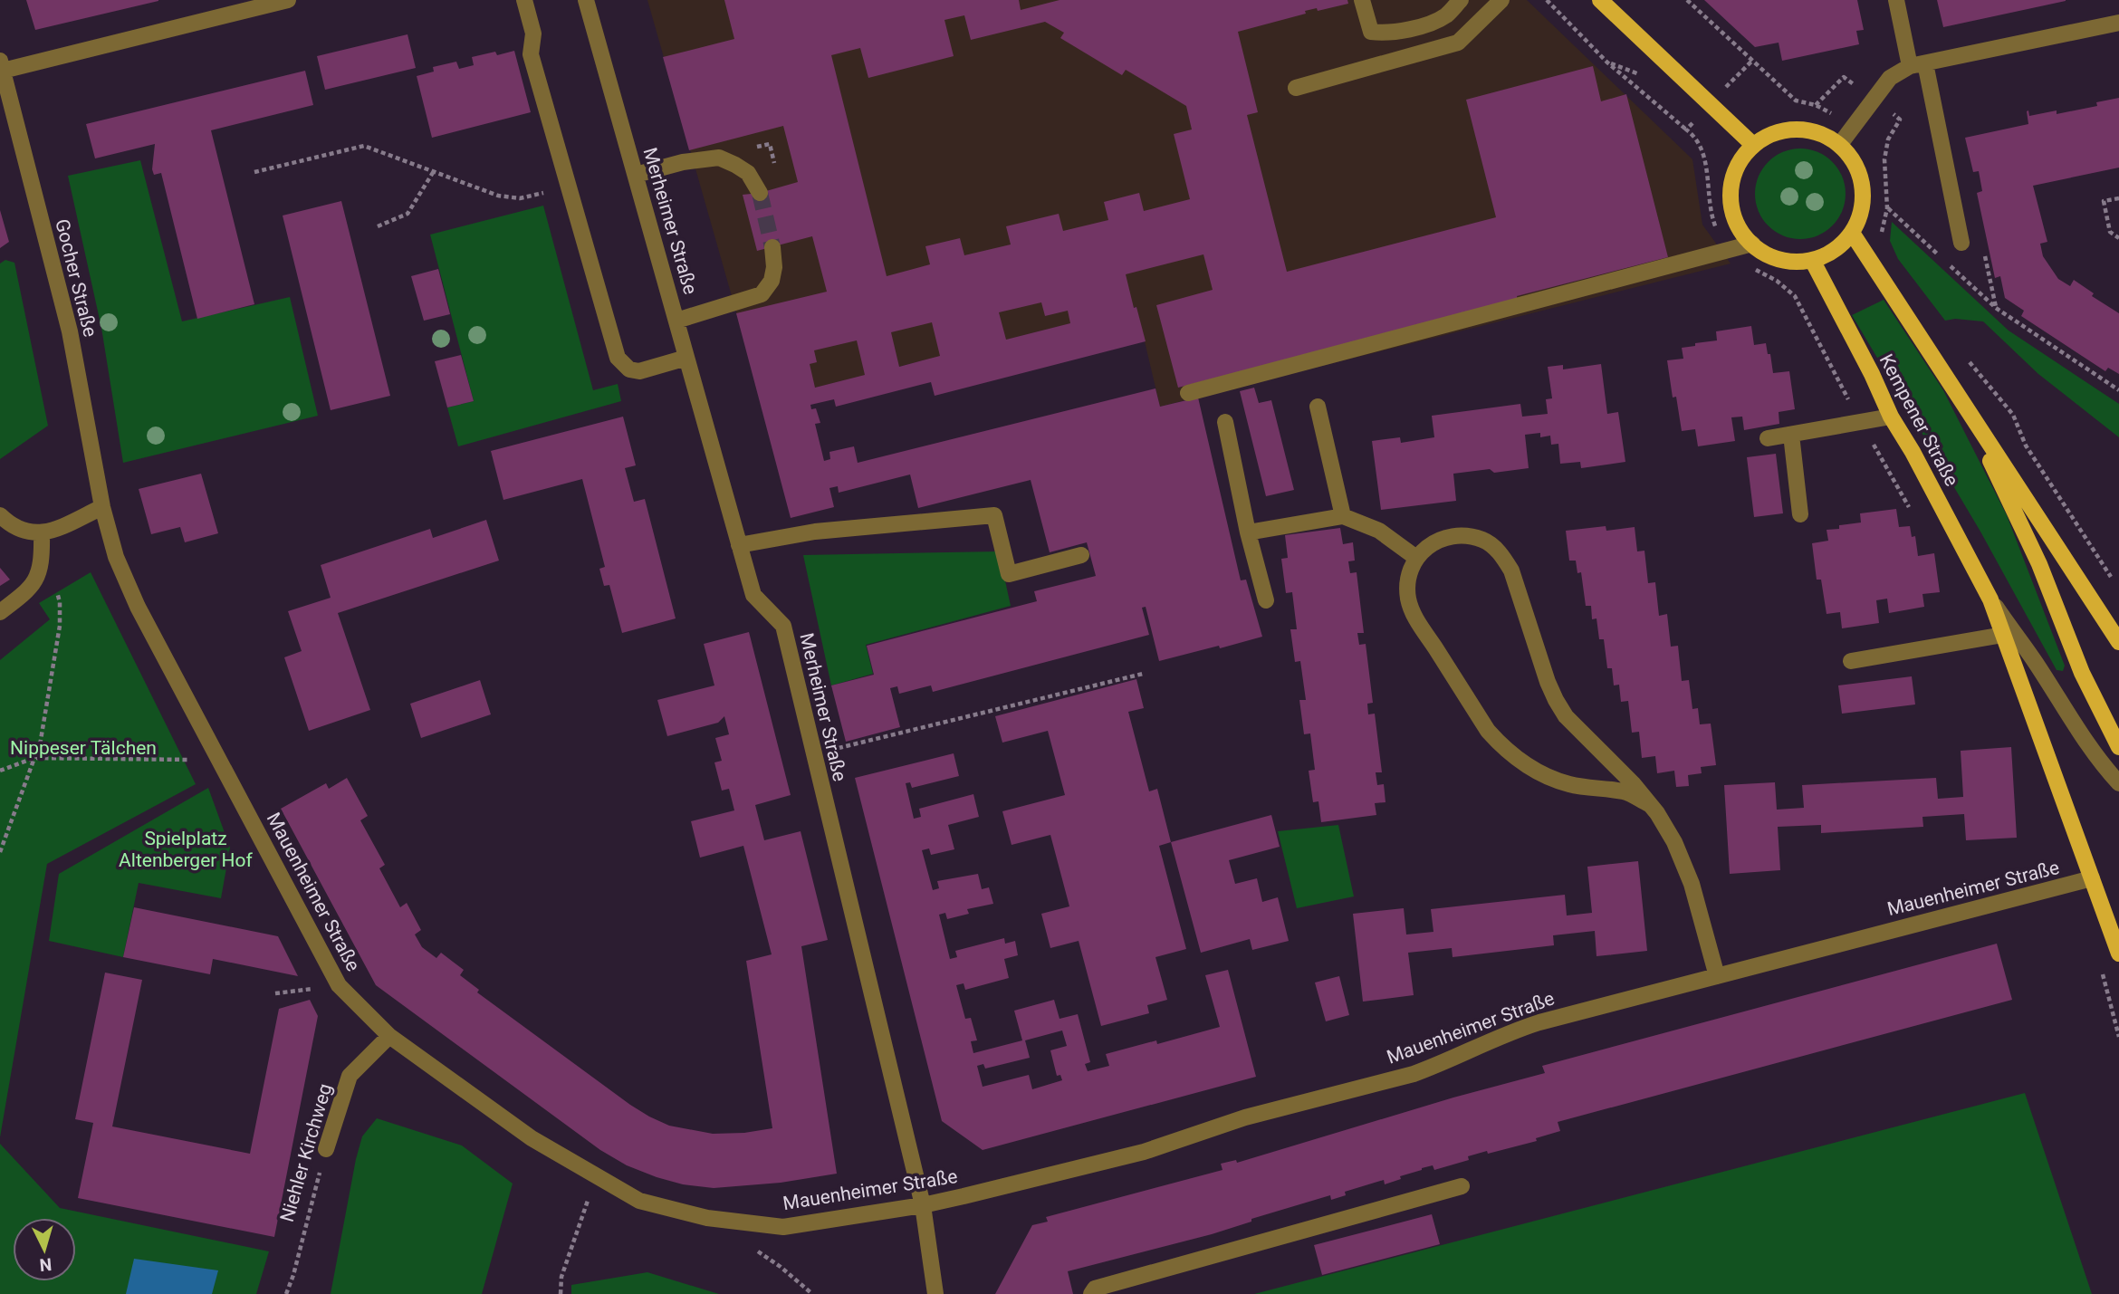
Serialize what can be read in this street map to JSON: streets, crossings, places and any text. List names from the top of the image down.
{
  "streets": {
    "main road": ["Kempener Straße"],
    "street": [
      "Merheimer Straße",
      "Gocher Straße",
      "Mauenheimer Straße",
      "Niehler Kirchweg"
    ]
  },
  "crossings": [
    ["Merheimer Straße", "Mauenheimer Straße"],
    ["Gocher Straße", "Mauenheimer Straße"],
    ["Kempener Straße", "Mauenheimer Straße"],
    ["Mauenheimer Straße", "Niehler Kirchweg"]
  ],
  "parks": ["Nippeser Tälchen", "Spielplatz Altenberger Hof"],
  "north": "bottom"
}
